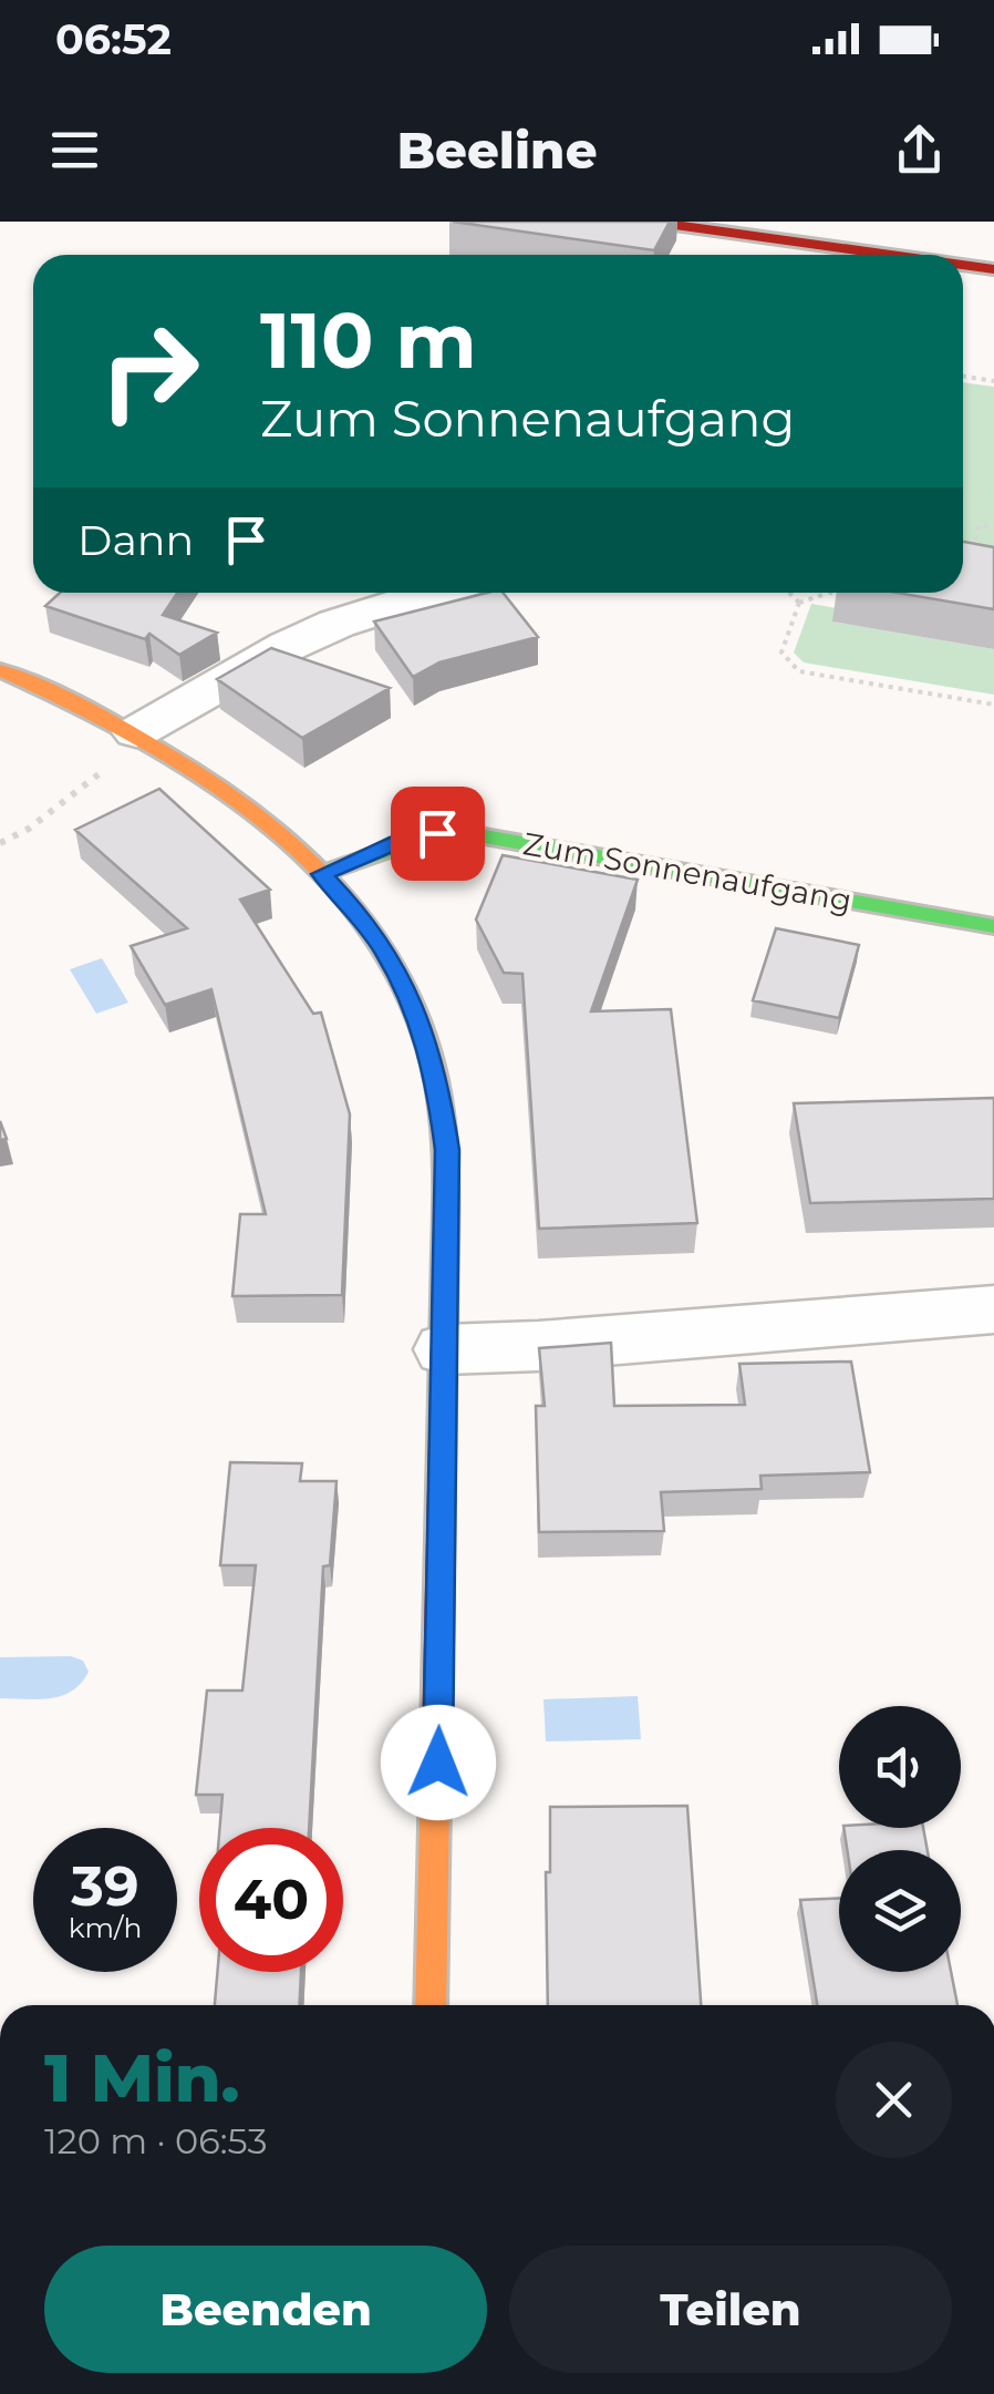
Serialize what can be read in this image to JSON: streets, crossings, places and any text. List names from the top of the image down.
{
  "streets": {
    "street": ["Zum Sonnenaufgang"]
  },
  "page": {
    "status": "06:52",
    "header": "Beeline",
    "turn": ["110 m", "Zum Sonnenaufgang"],
    "then": "Dann",
    "speed": "39 km/h",
    "limit": "40",
    "heading": ["1 Min.", "120 m · 06:53"],
    "buttons": ["Beenden", "Teilen"]
  }
}
